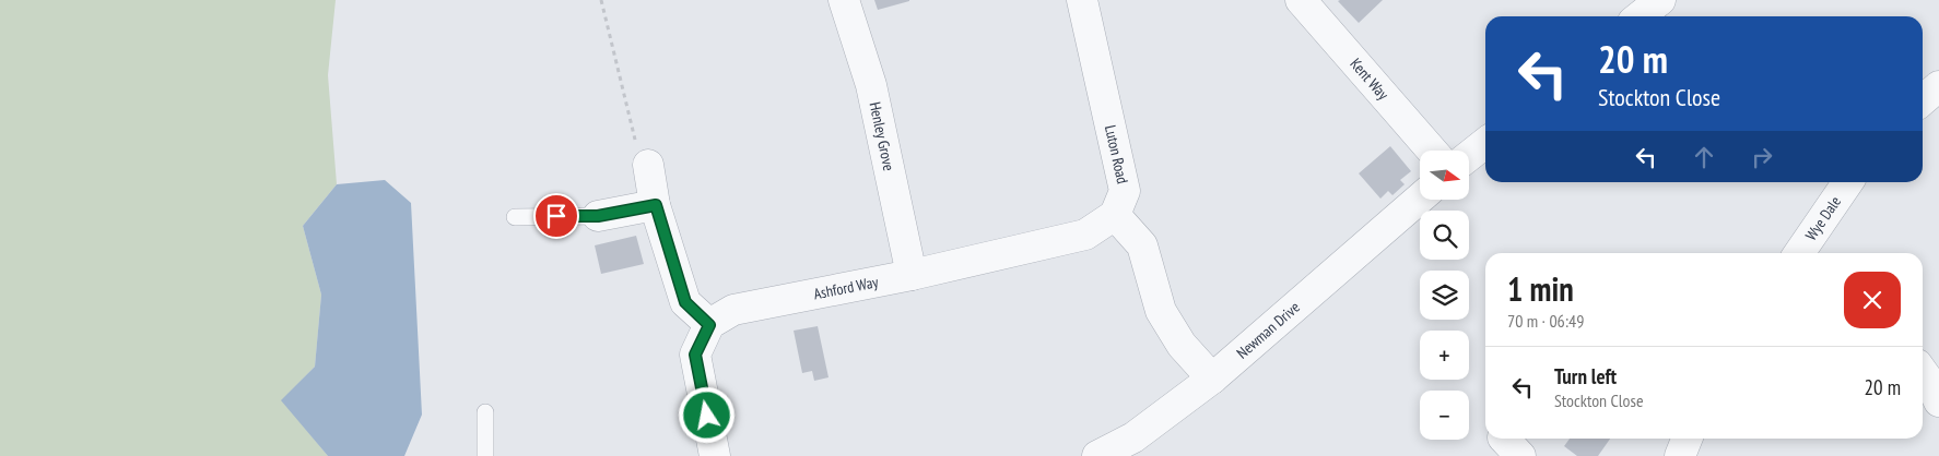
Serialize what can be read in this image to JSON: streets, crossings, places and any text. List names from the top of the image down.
{
  "streets": {
    "street": [
      "Kent Way",
      "Henley Grove",
      "Luton Road",
      "Wye Dale",
      "Ashford Way",
      "Newman Drive"
    ]
  },
  "crossings": [
    ["Henley Grove", "Ashford Way"],
    ["Luton Road", "Ashford Way"]
  ],
  "north": "right",
  "page": {
    "turn": ["20 m", "Stockton Close"],
    "map_buttons": ["+", "−"],
    "heading": ["1 min", "70 m · 06:49"],
    "list": [
      {
        "name": "Turn left",
        "note": "Stockton Close",
        "value": "20 m"
      }
    ]
  }
}
